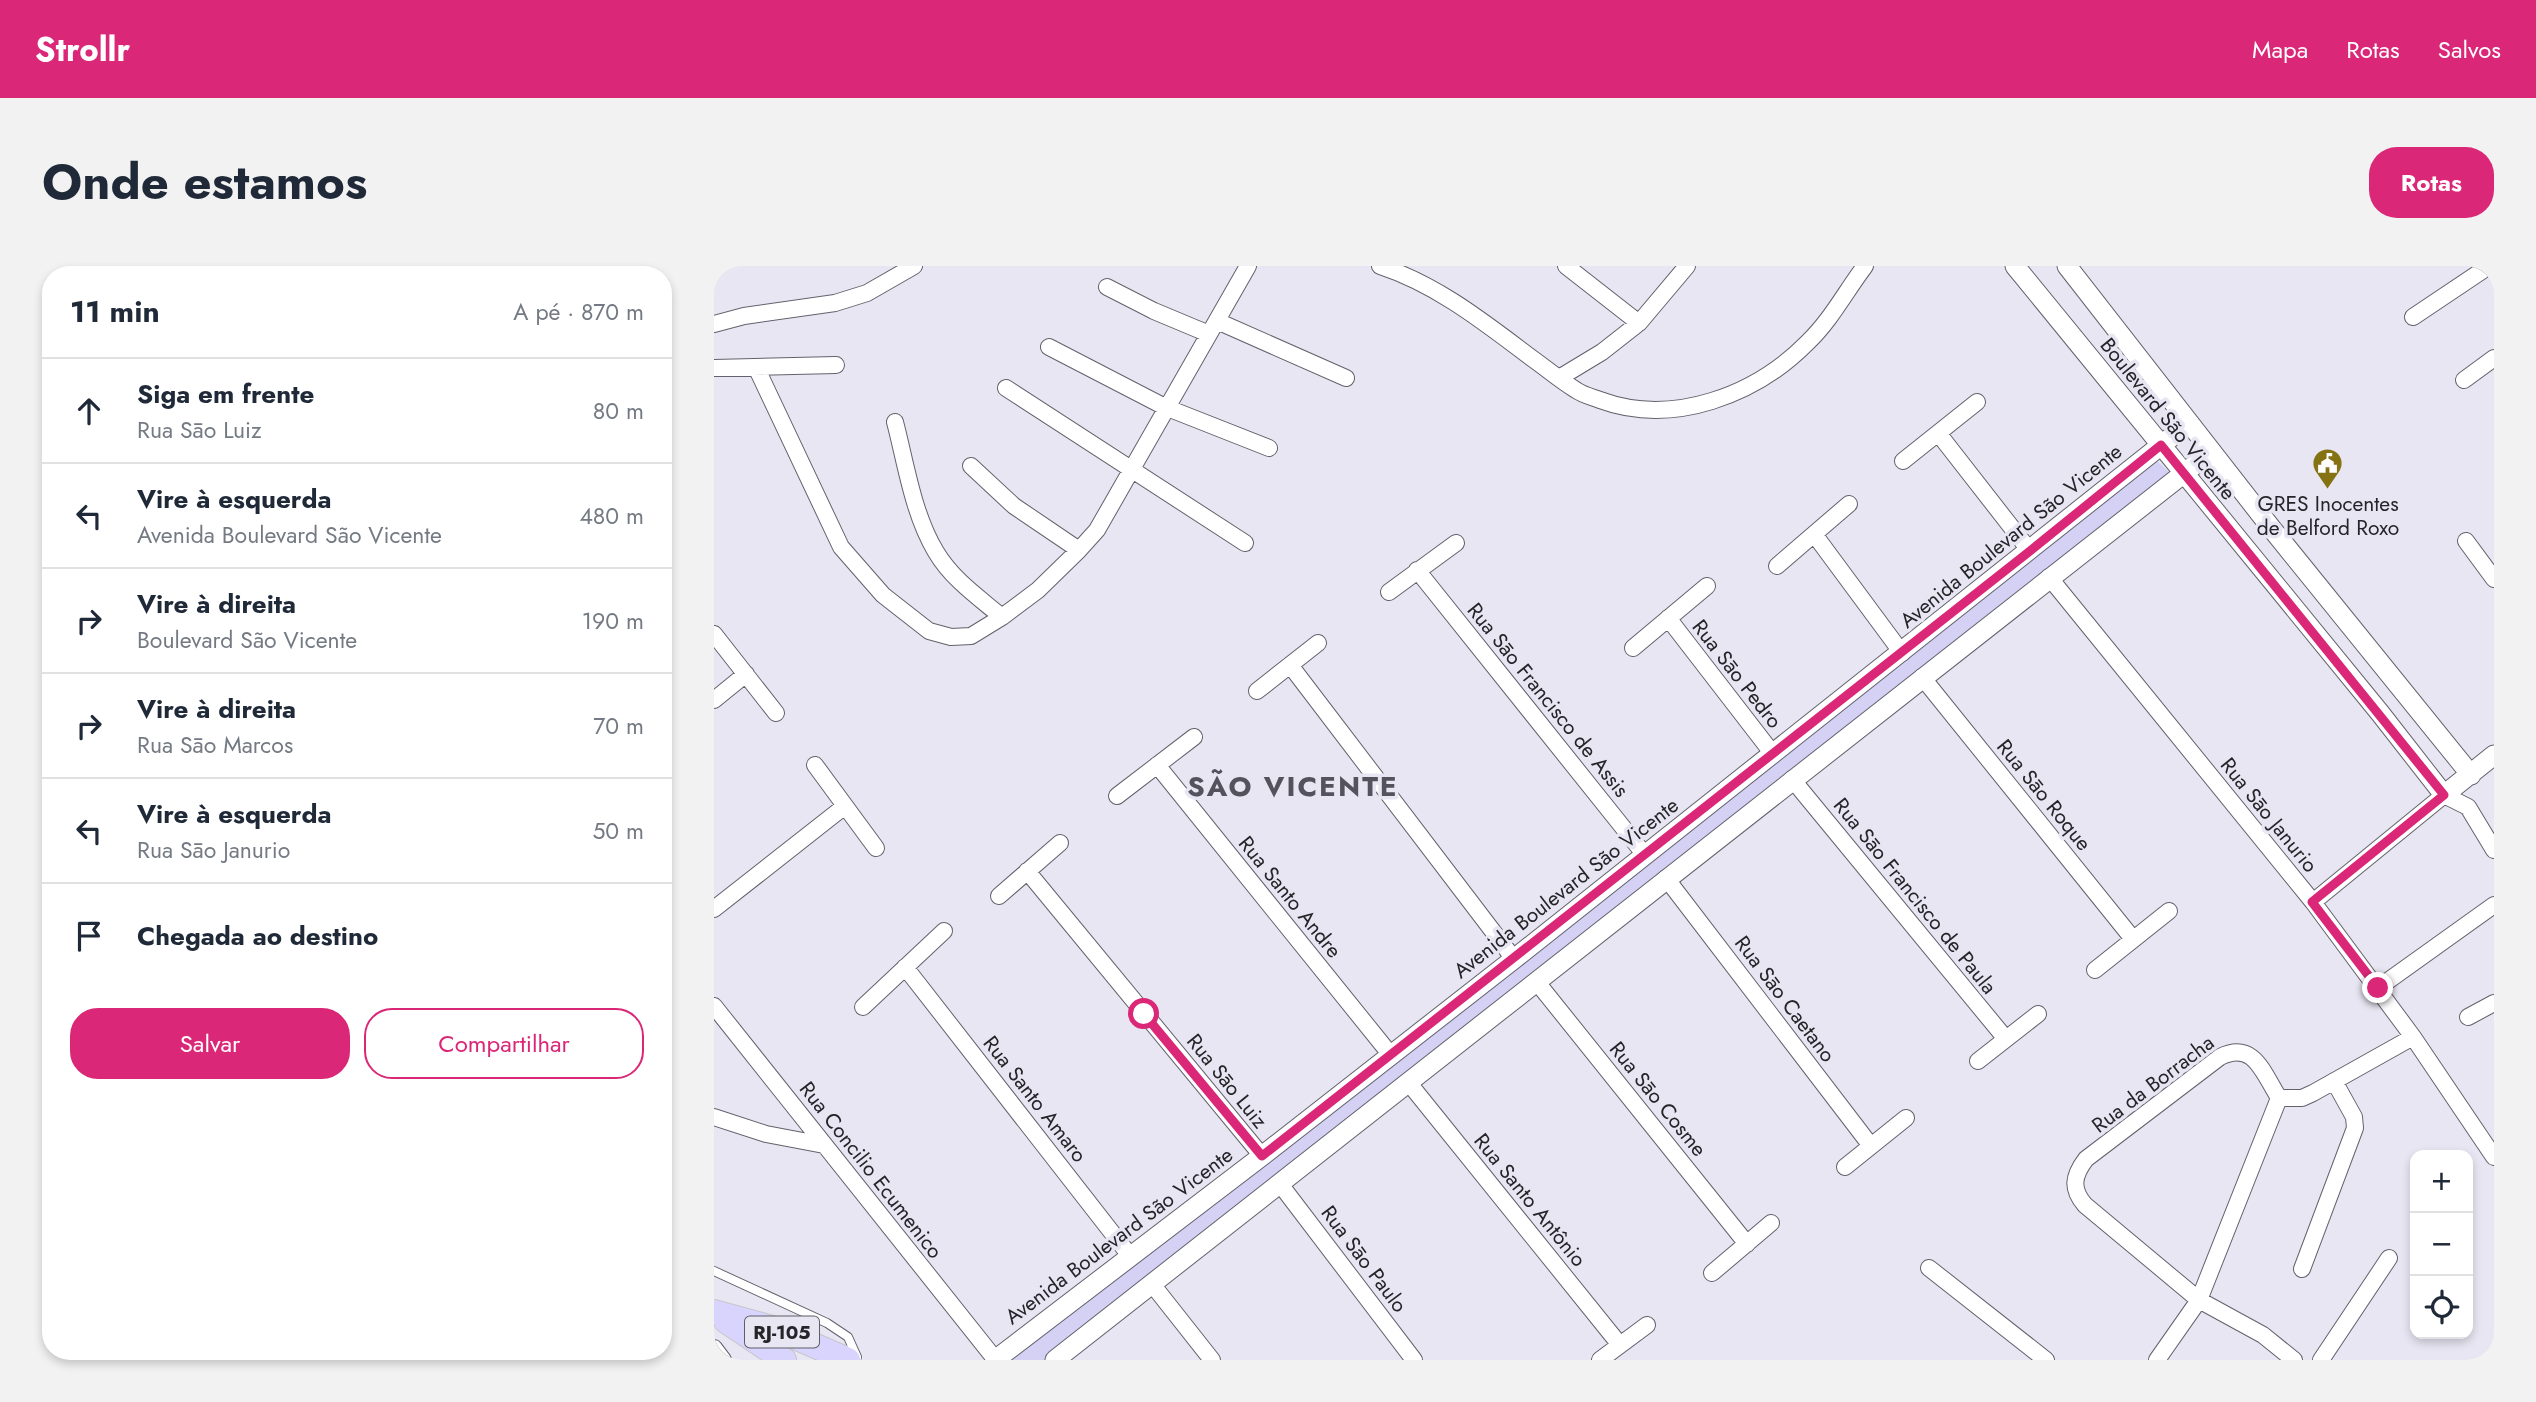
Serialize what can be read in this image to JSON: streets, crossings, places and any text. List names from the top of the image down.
{
  "streets": {
    "main road": ["RJ-105"],
    "street": [
      "Boulevard São Vicente",
      "Avenida Boulevard São Vicente",
      "Rua Sāo Pedro",
      "Rua Sāo Francisco de Assis",
      "Rua Sāo Roque",
      "Rua Sāo Janurio",
      "Rua Sāo Francisco de Paula",
      "Rua Santo Andre",
      "Rua Sāo Caetano",
      "Rua Sāo Luiz",
      "Rua da Borracha",
      "Rua Santo Amaro",
      "Rua Sāo Cosme",
      "Rua Concilio Ecumenico",
      "Rua Santo Antônio",
      "Rua Sāo Paulo"
    ]
  },
  "crossings": [
    ["Boulevard São Vicente", "Avenida Boulevard São Vicente"],
    ["Avenida Boulevard São Vicente", "Rua Sāo Pedro"],
    ["Avenida Boulevard São Vicente", "Rua Sāo Francisco de Assis"],
    ["Avenida Boulevard São Vicente", "Rua Santo Andre"],
    ["Avenida Boulevard São Vicente", "Rua Sāo Luiz"],
    ["Avenida Boulevard São Vicente", "Rua Santo Amaro"],
    ["Avenida Boulevard São Vicente", "Rua Concilio Ecumenico"]
  ],
  "districts": ["SÃO VICENTE"],
  "places": {
    "public building": ["GRES Inocentes de Belford Roxo"]
  },
  "page": {
    "header": "Strollr",
    "nav": ["Mapa", "Rotas", "Salvos"],
    "title": "Onde estamos",
    "buttons": [
      "Rotas",
      ["Salvar", "Compartilhar"]
    ],
    "heading": ["11 min", "A pé · 870 m"],
    "list": [
      ["Siga em frente", "Rua Sāo Luiz", "80 m"],
      ["Vire à esquerda", "Avenida Boulevard São Vicente", "480 m"],
      ["Vire à direita", "Boulevard São Vicente", "190 m"],
      ["Vire à direita", "Rua Sāo Marcos", "70 m"],
      ["Vire à esquerda", "Rua Sāo Janurio", "50 m"],
      "Chegada ao destino"
    ],
    "map_buttons": ["+", "−"]
  }
}
